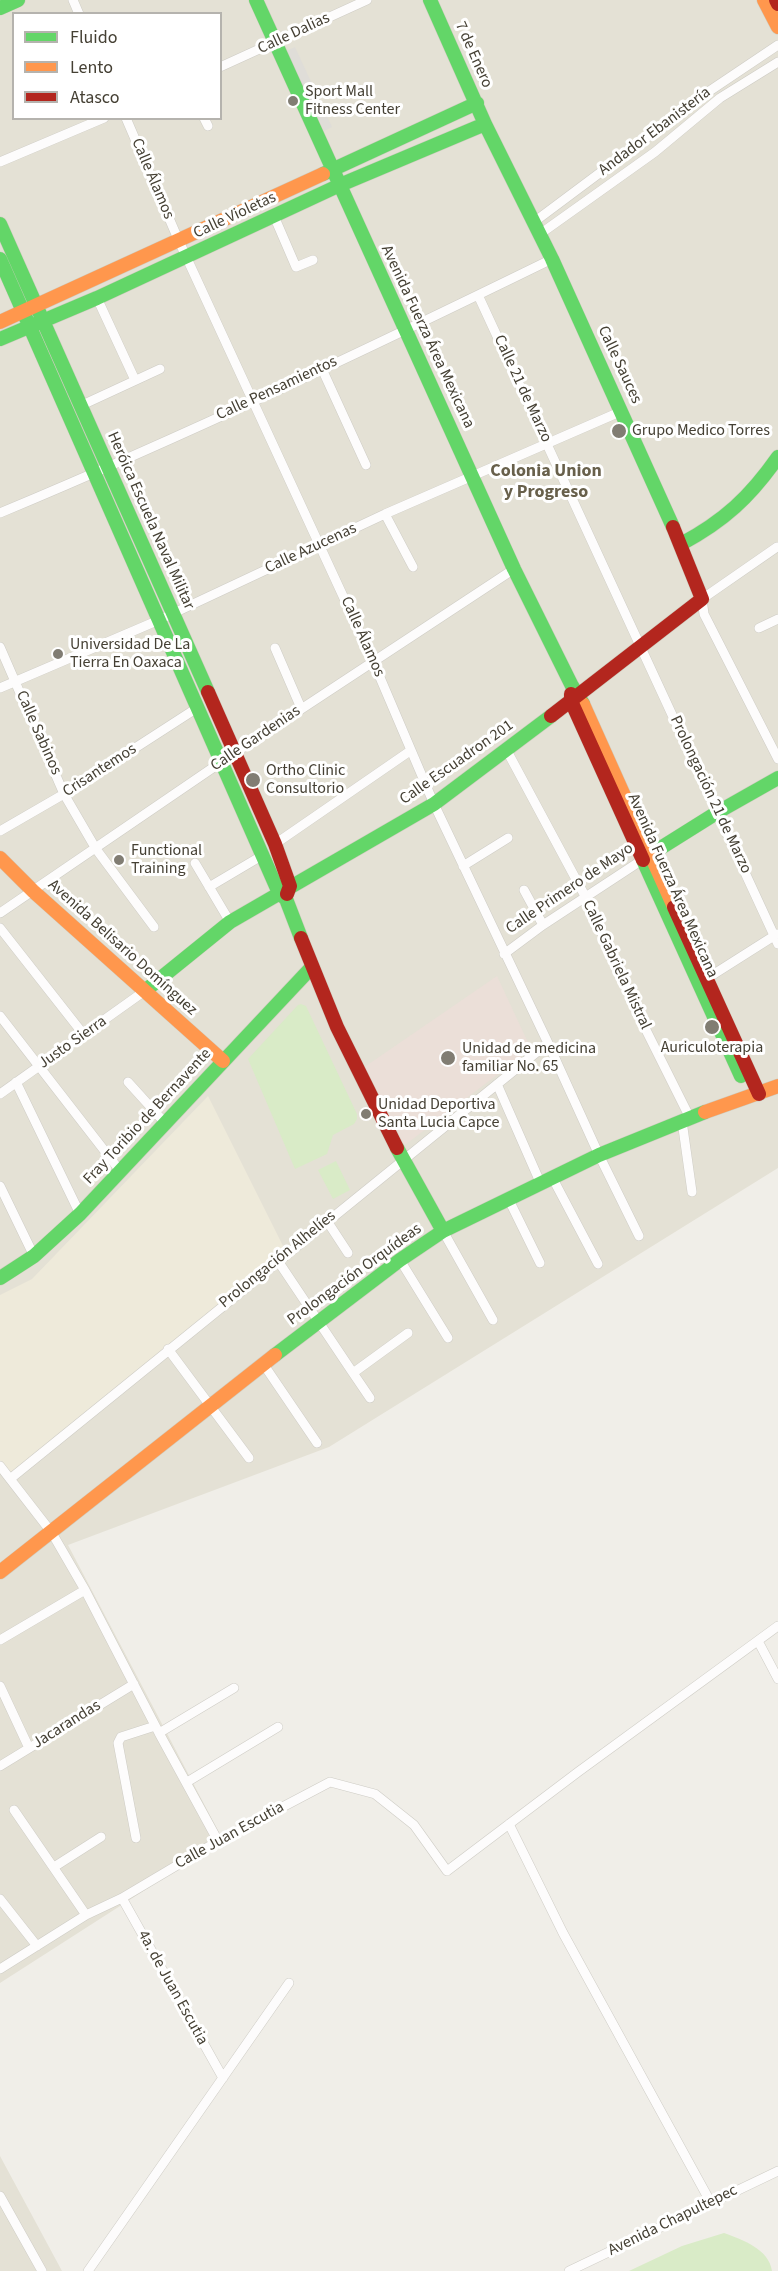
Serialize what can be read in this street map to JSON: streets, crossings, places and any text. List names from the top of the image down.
{
  "streets": {
    "street": [
      "Calle Dalias",
      "7 de Enero",
      "Andador Ebanistería",
      "Calle Álamos",
      "Calle Violetas",
      "Avenida Fuerza Área Mexicana",
      "Calle Sauces",
      "Calle Pensamientos",
      "Calle 21 de Marzo",
      "Heróica Escuela Naval Militar",
      "Calle Azucenas",
      "Calle Sabinos",
      "Calle Gardenias",
      "Calle Escuadron 201",
      "Crisantemos",
      "Prolongación 21 de Marzo",
      "Calle Primero de Mayo",
      "Avenida Belisario Domínguez",
      "Calle Gabriela Mistral",
      "Justo Sierra",
      "Fray Toribio de Bernavente",
      "Prolongación Alhelíes",
      "Prolongación Orquídeas",
      "Jacarandas",
      "Calle Juan Escutia",
      "4a. de Juan Escutia",
      "Avenida Chapultepec"
    ]
  },
  "crossings": [
    ["Calle Dalias", "Avenida Fuerza Área Mexicana"],
    ["7 de Enero", "Calle Violetas"],
    ["7 de Enero", "Calle Sauces"],
    ["Andador Ebanistería", "Calle Sauces"],
    ["Calle Álamos", "Calle Violetas"],
    ["Calle Álamos", "Calle Pensamientos"],
    ["Calle Álamos", "Calle Azucenas"],
    ["Calle Álamos", "Calle Gardenias"],
    ["Calle Álamos", "Calle Escuadron 201"],
    ["Calle Álamos", "Calle Primero de Mayo"],
    ["Calle Álamos", "Prolongación Alhelíes"],
    ["Calle Álamos", "Prolongación Orquídeas"],
    ["Calle Violetas", "Avenida Fuerza Área Mexicana"],
    ["Calle Violetas", "Calle Sauces"],
    ["Calle Violetas", "Heróica Escuela Naval Militar"],
    ["Avenida Fuerza Área Mexicana", "Calle Pensamientos"],
    ["Avenida Fuerza Área Mexicana", "Calle Azucenas"],
    ["Avenida Fuerza Área Mexicana", "Calle Gardenias"],
    ["Avenida Fuerza Área Mexicana", "Calle Escuadron 201"],
    ["Avenida Fuerza Área Mexicana", "Calle Primero de Mayo"],
    ["Avenida Fuerza Área Mexicana", "Prolongación Orquídeas"],
    ["Calle Sauces", "Calle Pensamientos"],
    ["Calle Sauces", "Calle Azucenas"],
    ["Calle Sauces", "Calle Escuadron 201"],
    ["Calle Pensamientos", "Calle 21 de Marzo"],
    ["Calle Pensamientos", "Heróica Escuela Naval Militar"],
    ["Calle 21 de Marzo", "Calle Azucenas"],
    ["Calle 21 de Marzo", "Calle Escuadron 201"],
    ["Calle 21 de Marzo", "Prolongación 21 de Marzo"],
    ["Heróica Escuela Naval Militar", "Calle Azucenas"],
    ["Heróica Escuela Naval Militar", "Calle Gardenias"],
    ["Heróica Escuela Naval Militar", "Calle Escuadron 201"],
    ["Heróica Escuela Naval Militar", "Crisantemos"],
    ["Heróica Escuela Naval Militar", "Fray Toribio de Bernavente"],
    ["Heróica Escuela Naval Militar", "Prolongación Alhelíes"],
    ["Heróica Escuela Naval Militar", "Prolongación Orquídeas"],
    ["Calle Azucenas", "Calle Sabinos"],
    ["Calle Sabinos", "Calle Gardenias"],
    ["Calle Sabinos", "Crisantemos"],
    ["Calle Gardenias", "Avenida Belisario Domínguez"],
    ["Calle Escuadron 201", "Prolongación 21 de Marzo"],
    ["Calle Escuadron 201", "Avenida Belisario Domínguez"],
    ["Calle Escuadron 201", "Calle Gabriela Mistral"],
    ["Calle Escuadron 201", "Justo Sierra"],
    ["Prolongación 21 de Marzo", "Calle Primero de Mayo"],
    ["Calle Primero de Mayo", "Calle Gabriela Mistral"],
    ["Avenida Belisario Domínguez", "Justo Sierra"],
    ["Avenida Belisario Domínguez", "Fray Toribio de Bernavente"],
    ["Calle Gabriela Mistral", "Prolongación Orquídeas"],
    ["Calle Juan Escutia", "4a. de Juan Escutia"]
  ],
  "districts": ["Colonia Union y Progreso"],
  "places": [
    "Sport Mall Fitness Center",
    "Grupo Medico Torres",
    "Universidad De La Tierra En Oaxaca",
    "Ortho Clinic Consultorio",
    "Functional Training",
    "Auriculoterapia",
    "Unidad de medicina familiar No. 65",
    "Unidad Deportiva Santa Lucia Capce"
  ],
  "legend": ["Fluido", "Lento", "Atasco"]
}
